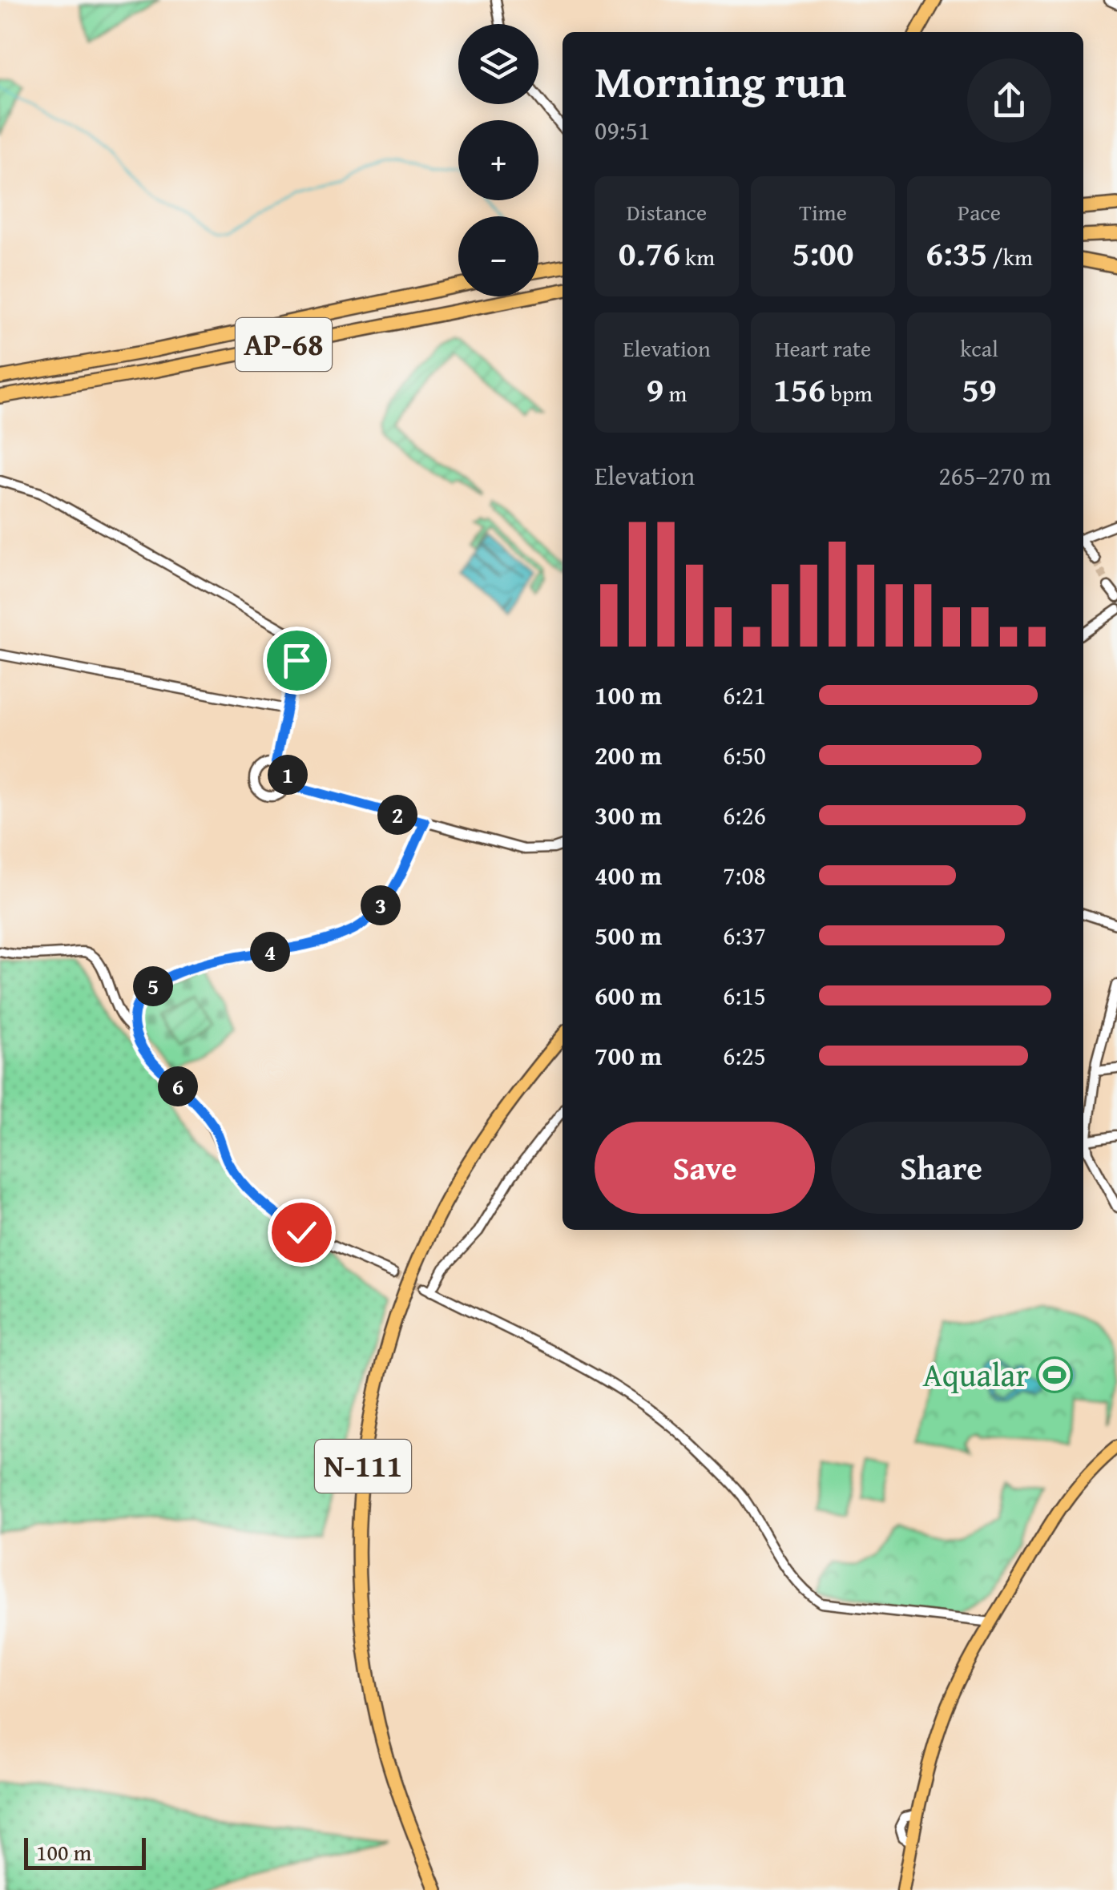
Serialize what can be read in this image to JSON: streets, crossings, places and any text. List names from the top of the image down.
{
  "streets": {
    "highway": ["AP-68", "N-111"]
  },
  "places": {
    "sports": ["Aqualar"]
  },
  "scale_bar": "100 m",
  "page": {
    "map_buttons": ["+", "−"],
    "heading": ["Morning run", "09:51"],
    "stats": [
      ["Distance", "0.76 km"],
      ["Time", "5:00"],
      ["Pace", "6:35 /km"],
      ["Elevation", "9 m"],
      ["Heart rate", "156 bpm"],
      ["kcal", "59"]
    ],
    "chart": ["Elevation", "265–270 m"],
    "list": [
      {
        "name": "100 m",
        "note": "6:21"
      },
      {
        "name": "200 m",
        "note": "6:50"
      },
      {
        "name": "300 m",
        "note": "6:26"
      },
      {
        "name": "400 m",
        "note": "7:08"
      },
      {
        "name": "500 m",
        "note": "6:37"
      },
      {
        "name": "600 m",
        "note": "6:15"
      },
      {
        "name": "700 m",
        "note": "6:25"
      }
    ],
    "pins": [
      "1",
      "2",
      "3",
      "4",
      "5",
      "6"
    ],
    "buttons": ["Save", "Share"],
    "scale": "100 m"
  }
}
